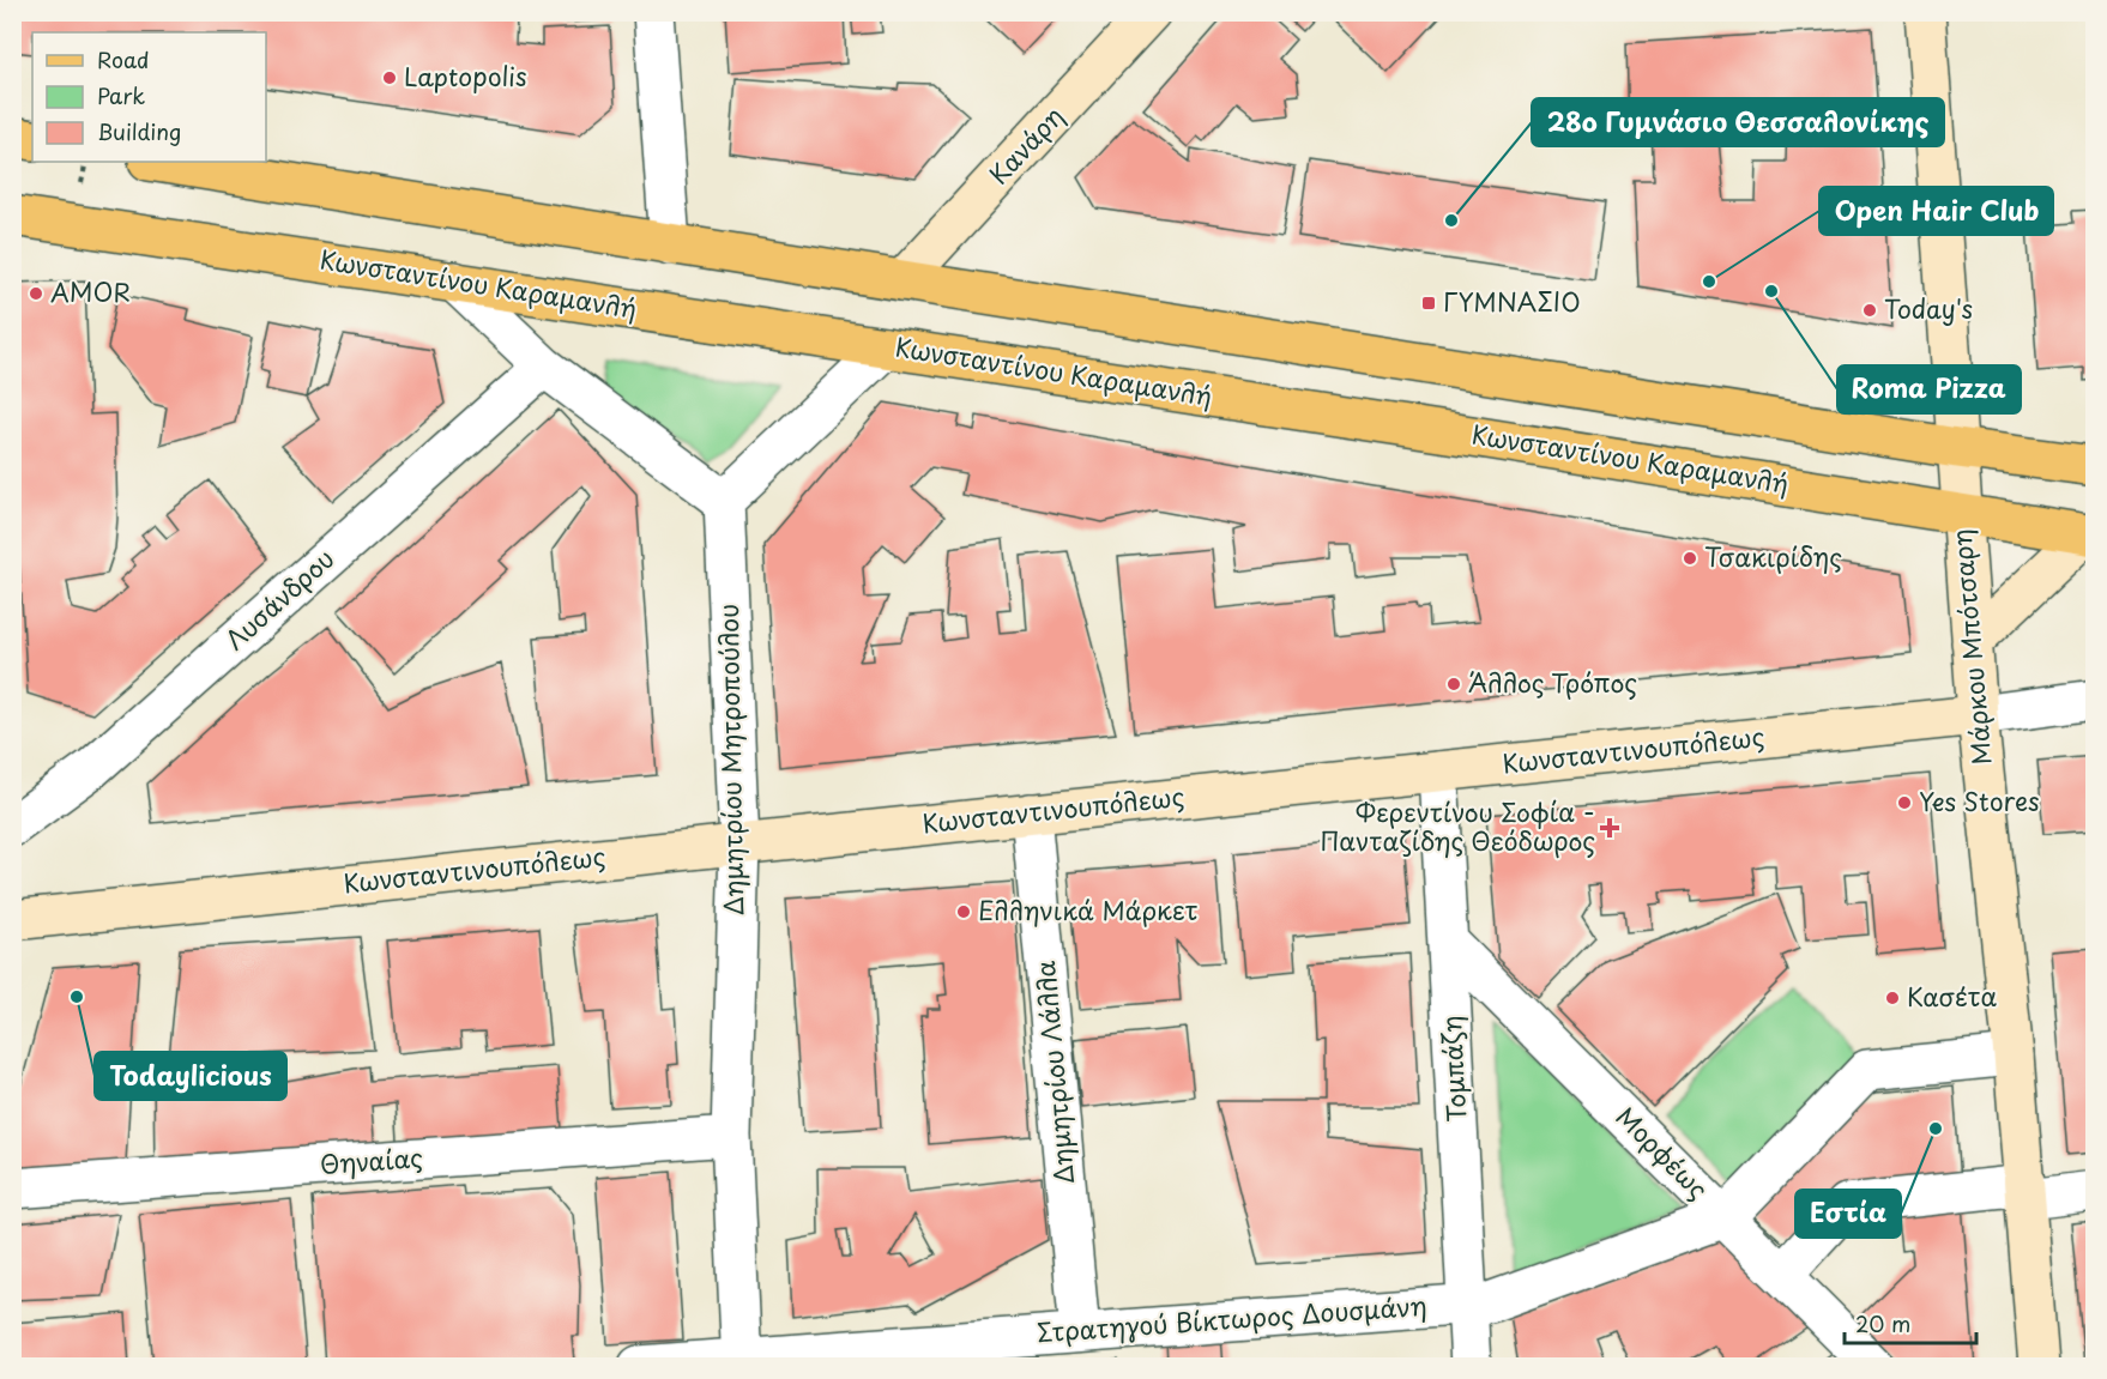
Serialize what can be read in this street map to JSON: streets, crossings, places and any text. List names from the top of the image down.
{
  "streets": {
    "main road": ["Κωνσταντίνου Καραμανλή"],
    "street": [
      "Κανάρη",
      "Λυσάνδρου",
      "Μάρκου Μπότσαρη",
      "Κωνσταντινουπόλεως",
      "Δημητρίου Μητροπούλου",
      "Τομπάζη",
      "Δημητρίου Λάλλα",
      "Μορφέως",
      "Θηναίας",
      "Στρατηγού Βίκτωρος Δουσμάνη"
    ]
  },
  "crossings": [
    ["Κωνσταντίνου Καραμανλή", "Μάρκου Μπότσαρη"],
    ["Μάρκου Μπότσαρη", "Κωνσταντινουπόλεως"],
    ["Κωνσταντινουπόλεως", "Δημητρίου Μητροπούλου"],
    ["Κωνσταντινουπόλεως", "Τομπάζη"],
    ["Κωνσταντινουπόλεως", "Δημητρίου Λάλλα"],
    ["Δημητρίου Μητροπούλου", "Θηναίας"],
    ["Δημητρίου Μητροπούλου", "Στρατηγού Βίκτωρος Δουσμάνη"],
    ["Τομπάζη", "Μορφέως"],
    ["Τομπάζη", "Στρατηγού Βίκτωρος Δουσμάνη"],
    ["Δημητρίου Λάλλα", "Στρατηγού Βίκτωρος Δουσμάνη"],
    ["Μορφέως", "Στρατηγού Βίκτωρος Δουσμάνη"]
  ],
  "places": {
    "other": [
      "Laptopolis",
      "28ο Γυμνάσιο Θεσσαλονίκης",
      "Open Hair Club",
      "Roma Pizza",
      "AMOR",
      "Today's",
      "Τσακιρίδης",
      "Άλλος Τρόπος",
      "Yes Stores",
      "Ελληνικά Μάρκετ",
      "Todaylicious",
      "Κασέτα",
      "Εστία"
    ],
    "transit": ["ΓΥΜΝΑΣΙΟ"],
    "health": ["Φερεντίνου Σοφία - Πανταζίδης Θεόδωρος"]
  },
  "legend": ["Road", "Park", "Building"],
  "scale_bar": "20 m"
}
